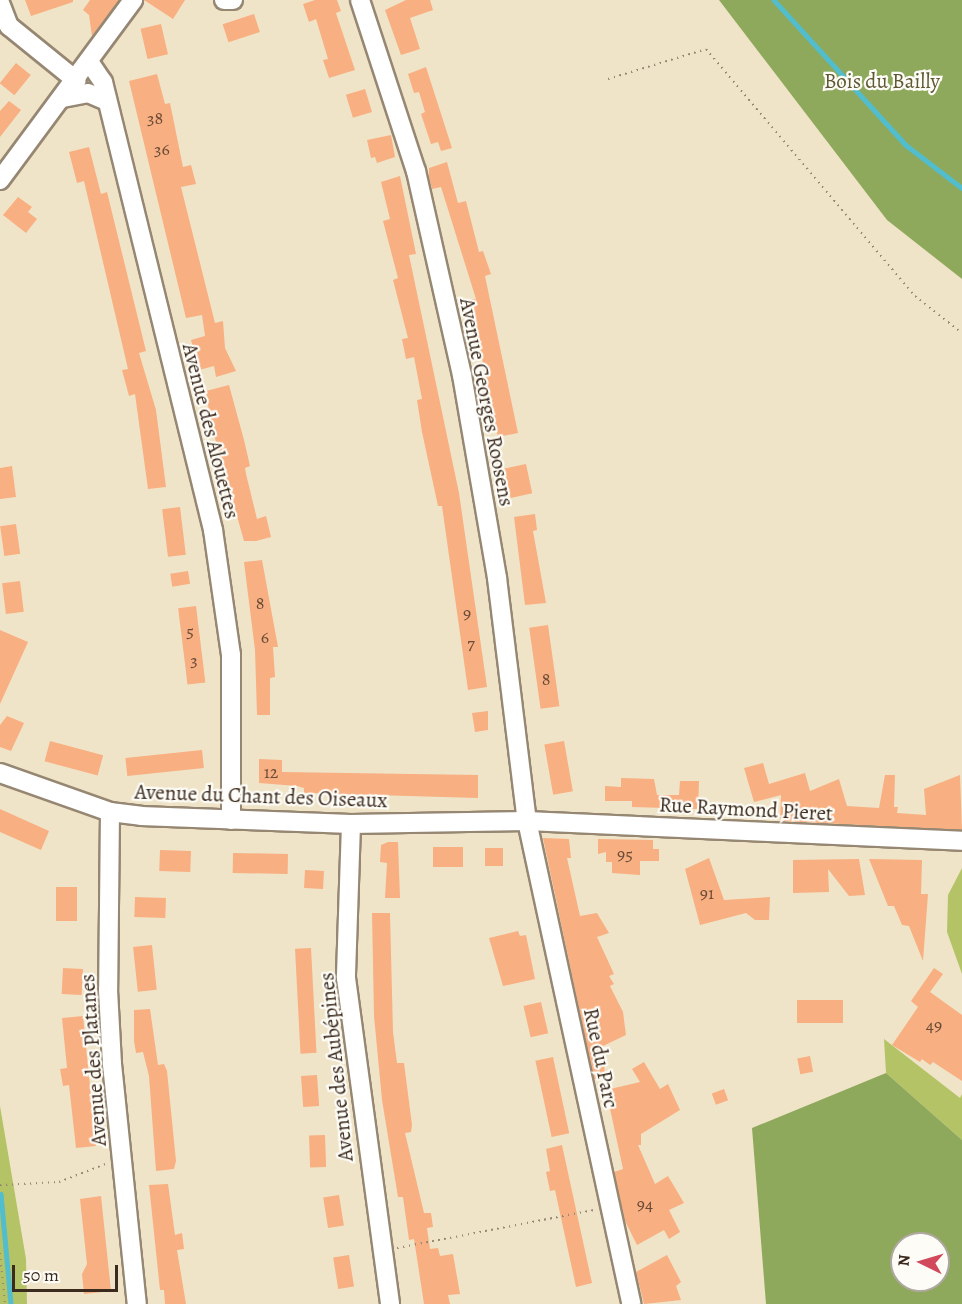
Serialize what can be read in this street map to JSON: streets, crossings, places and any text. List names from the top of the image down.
{
  "streets": {
    "street": [
      "Avenue Georges Roosens",
      "Avenue des Alouettes",
      "Avenue du Chant des Oiseaux",
      "Rue Raymond Pieret",
      "Rue du Parc",
      "Avenue des Platanes",
      "Avenue des Aubépines"
    ]
  },
  "crossings": [
    ["Avenue Georges Roosens", "Avenue du Chant des Oiseaux"],
    ["Avenue Georges Roosens", "Rue Raymond Pieret"],
    ["Avenue Georges Roosens", "Rue du Parc"],
    ["Avenue des Alouettes", "Avenue du Chant des Oiseaux"],
    ["Avenue du Chant des Oiseaux", "Rue Raymond Pieret"],
    ["Avenue du Chant des Oiseaux", "Rue du Parc"],
    ["Avenue du Chant des Oiseaux", "Avenue des Platanes"],
    ["Avenue du Chant des Oiseaux", "Avenue des Aubépines"],
    ["Rue Raymond Pieret", "Rue du Parc"]
  ],
  "parks": ["Bois du Bailly"],
  "house_numbers": [
    "38",
    "36",
    "8",
    "9",
    "5",
    "6",
    "7",
    "3",
    "8",
    "12",
    "95",
    "91",
    "49",
    "94"
  ],
  "scale_bar": "50 m",
  "north": "left"
}
